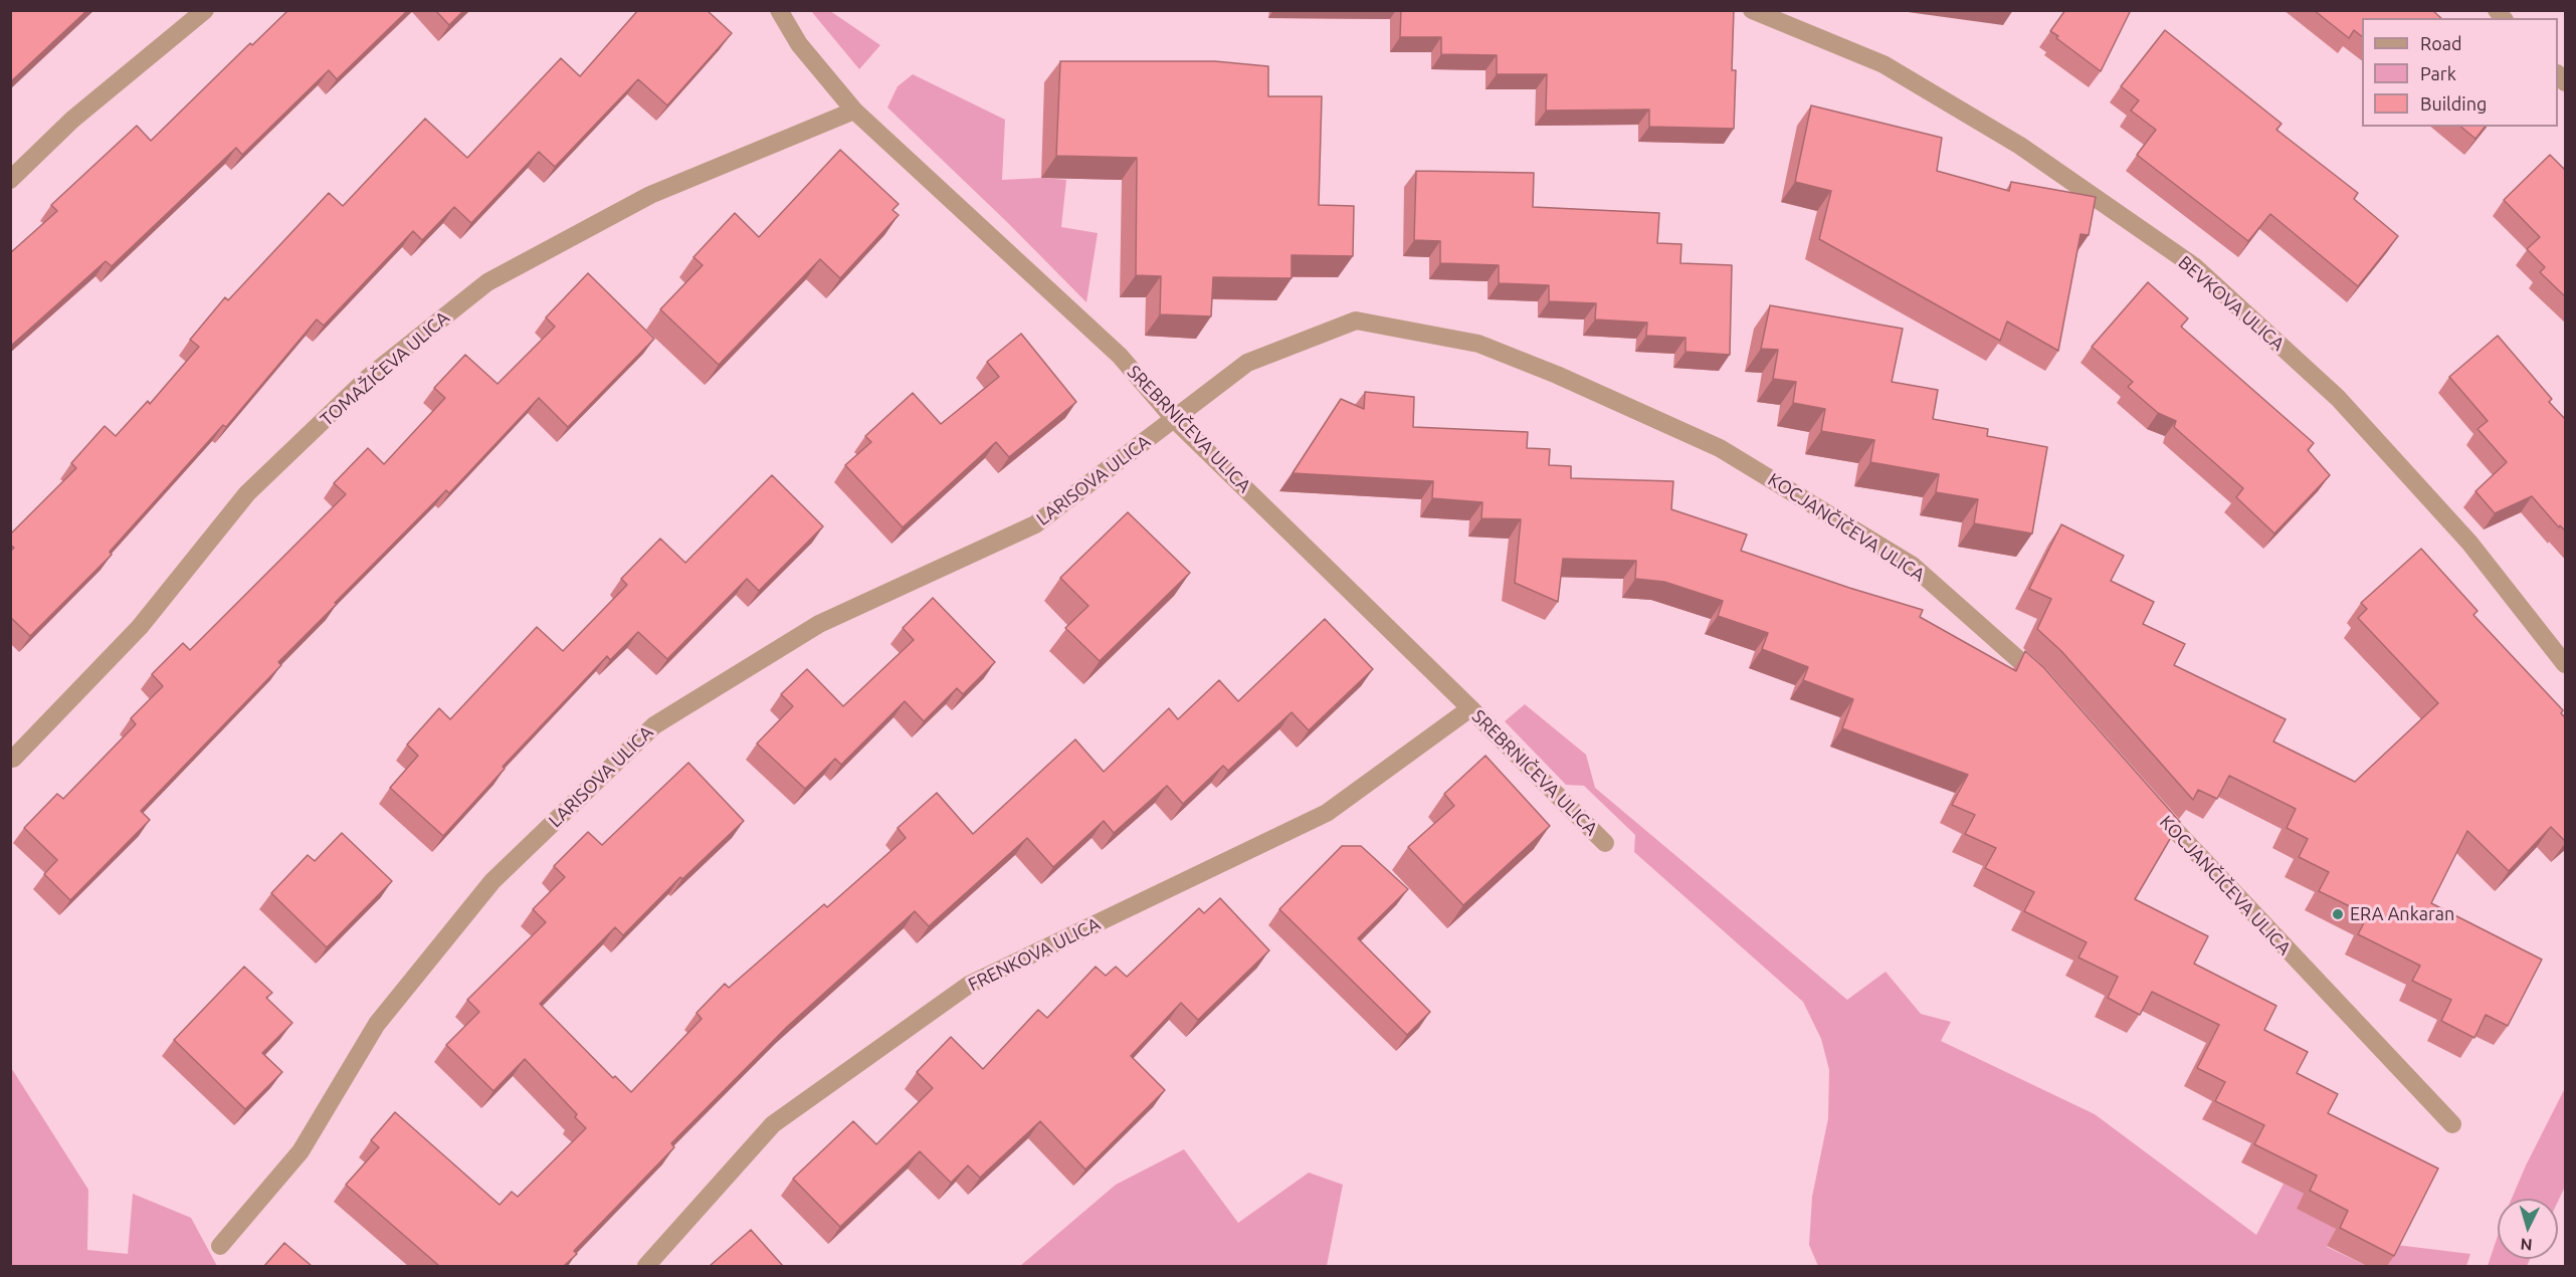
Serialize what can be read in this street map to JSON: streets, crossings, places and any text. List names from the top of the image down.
{
  "streets": {
    "street": [
      "BEVKOVA ULICA",
      "TOMAŽIČEVA ULICA",
      "SREBRNIČEVA ULICA",
      "LARISOVA ULICA",
      "KOCJANČIČEVA ULICA",
      "FRENKOVA ULICA"
    ]
  },
  "crossings": [
    ["TOMAŽIČEVA ULICA", "SREBRNIČEVA ULICA"],
    ["SREBRNIČEVA ULICA", "LARISOVA ULICA"],
    ["SREBRNIČEVA ULICA", "KOCJANČIČEVA ULICA"],
    ["SREBRNIČEVA ULICA", "FRENKOVA ULICA"],
    ["LARISOVA ULICA", "KOCJANČIČEVA ULICA"]
  ],
  "places": ["ERA Ankaran"],
  "legend": ["Road", "Park", "Building"],
  "north": "bottom"
}
